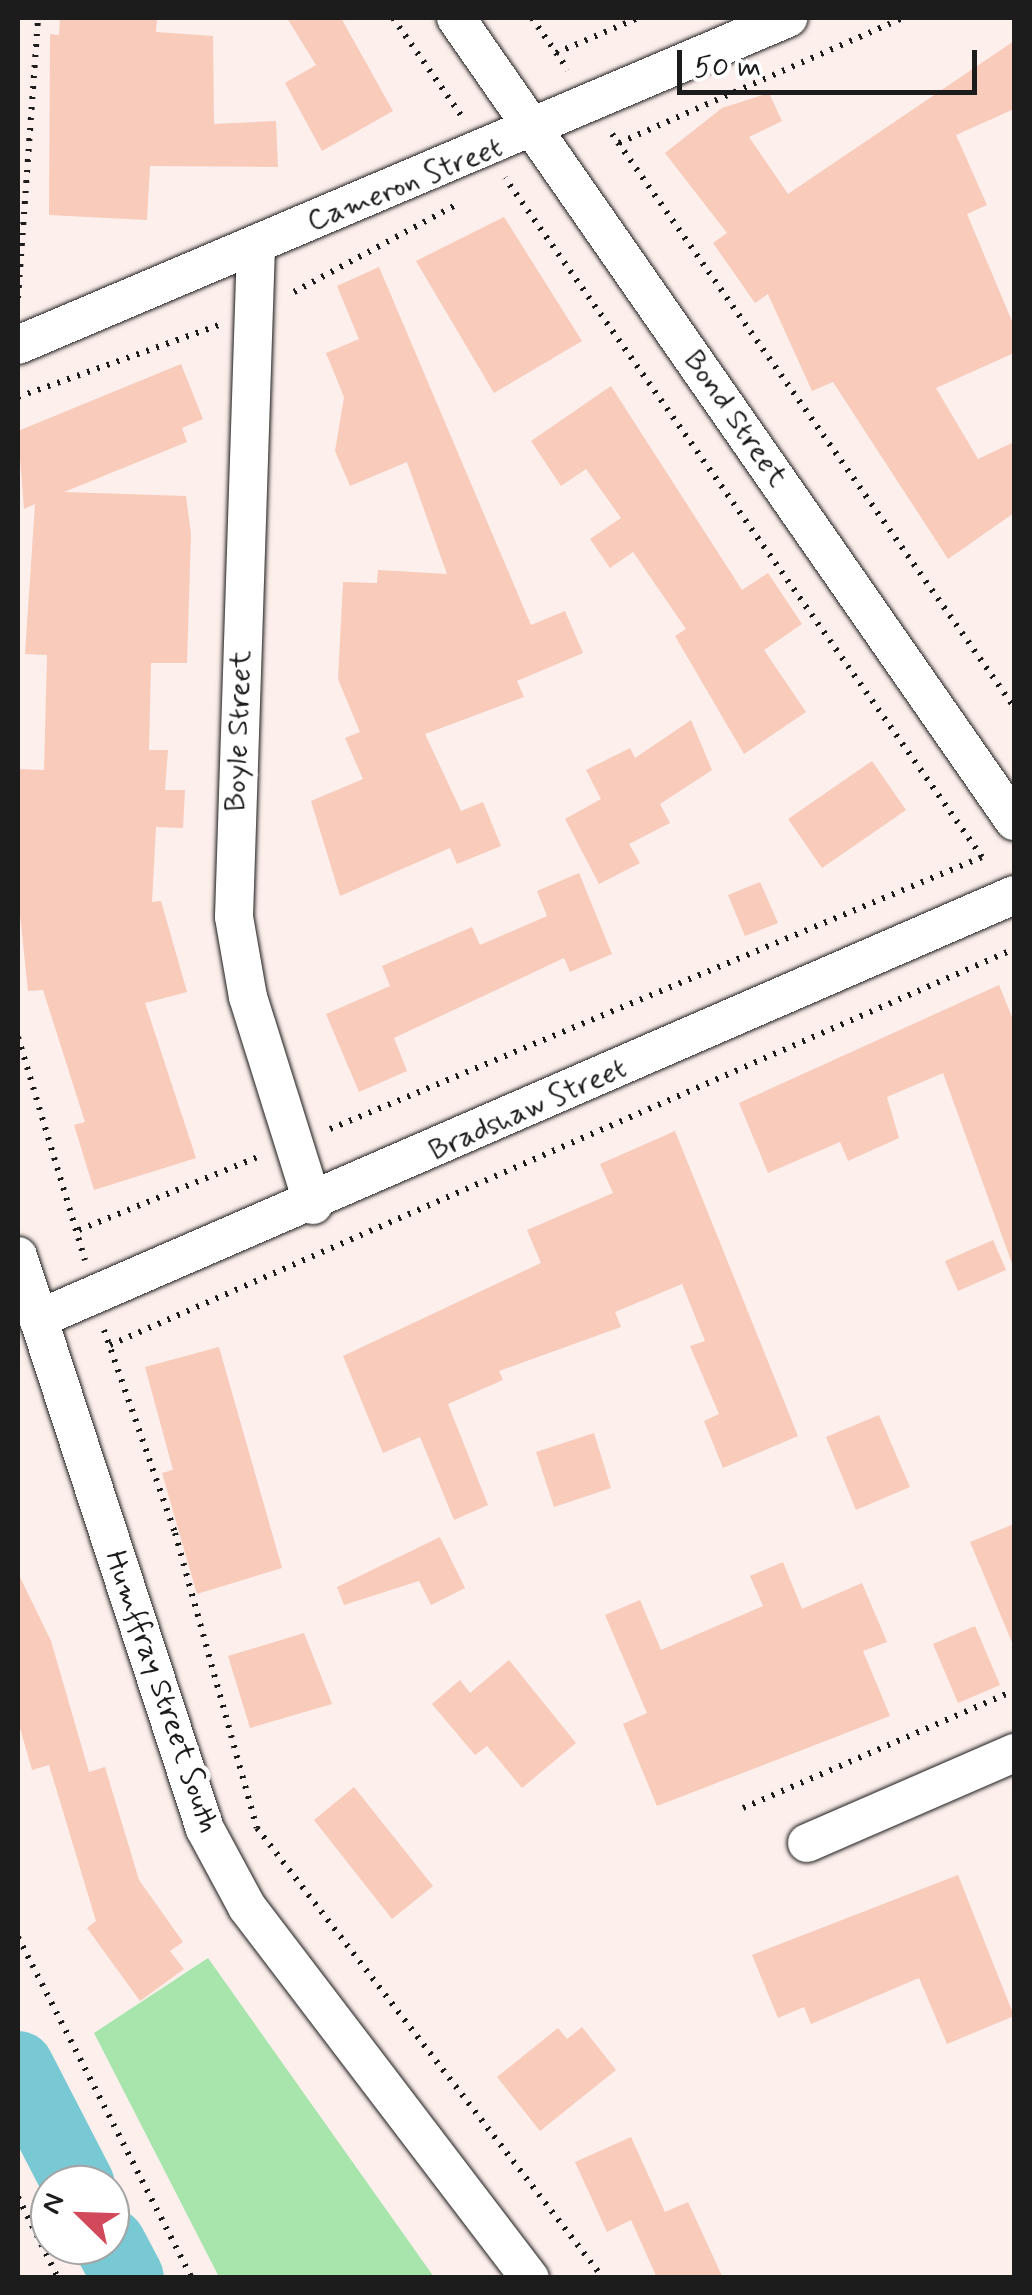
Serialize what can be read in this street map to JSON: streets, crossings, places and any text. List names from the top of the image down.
{
  "streets": {
    "street": [
      "Cameron Street",
      "Bond Street",
      "Boyle Street",
      "Bradshaw Street",
      "Humffray Street South"
    ]
  },
  "crossings": [
    ["Cameron Street", "Bond Street"],
    ["Cameron Street", "Boyle Street"],
    ["Boyle Street", "Bradshaw Street"],
    ["Bradshaw Street", "Humffray Street South"]
  ],
  "scale_bar": "50 m",
  "north": "top left"
}
